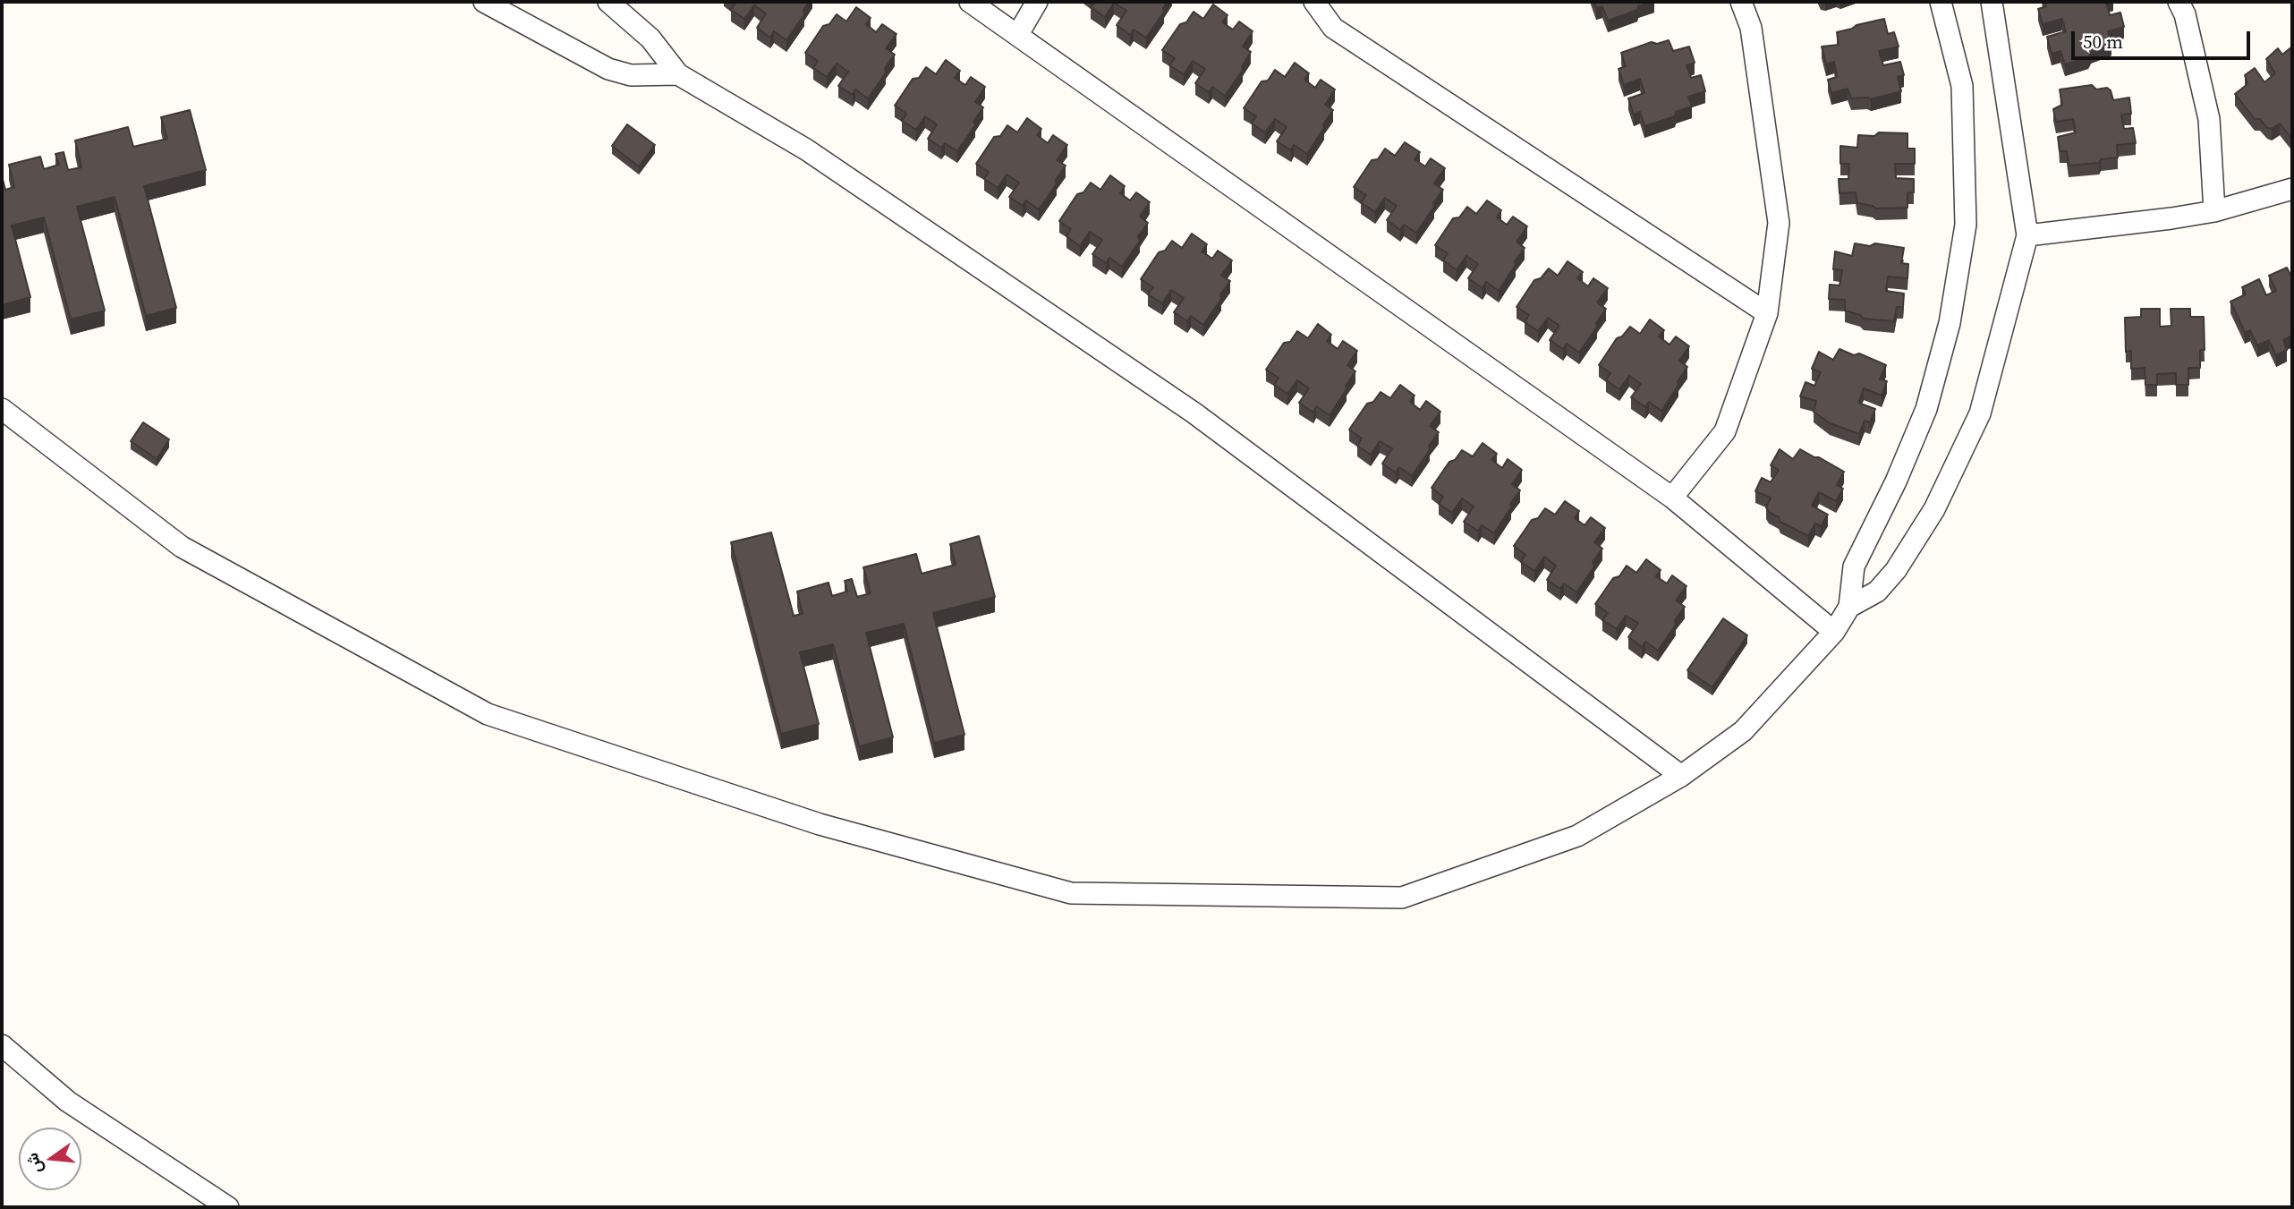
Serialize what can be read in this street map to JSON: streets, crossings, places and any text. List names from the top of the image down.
{
  "scale_bar": "50 m",
  "north": "left"
}
